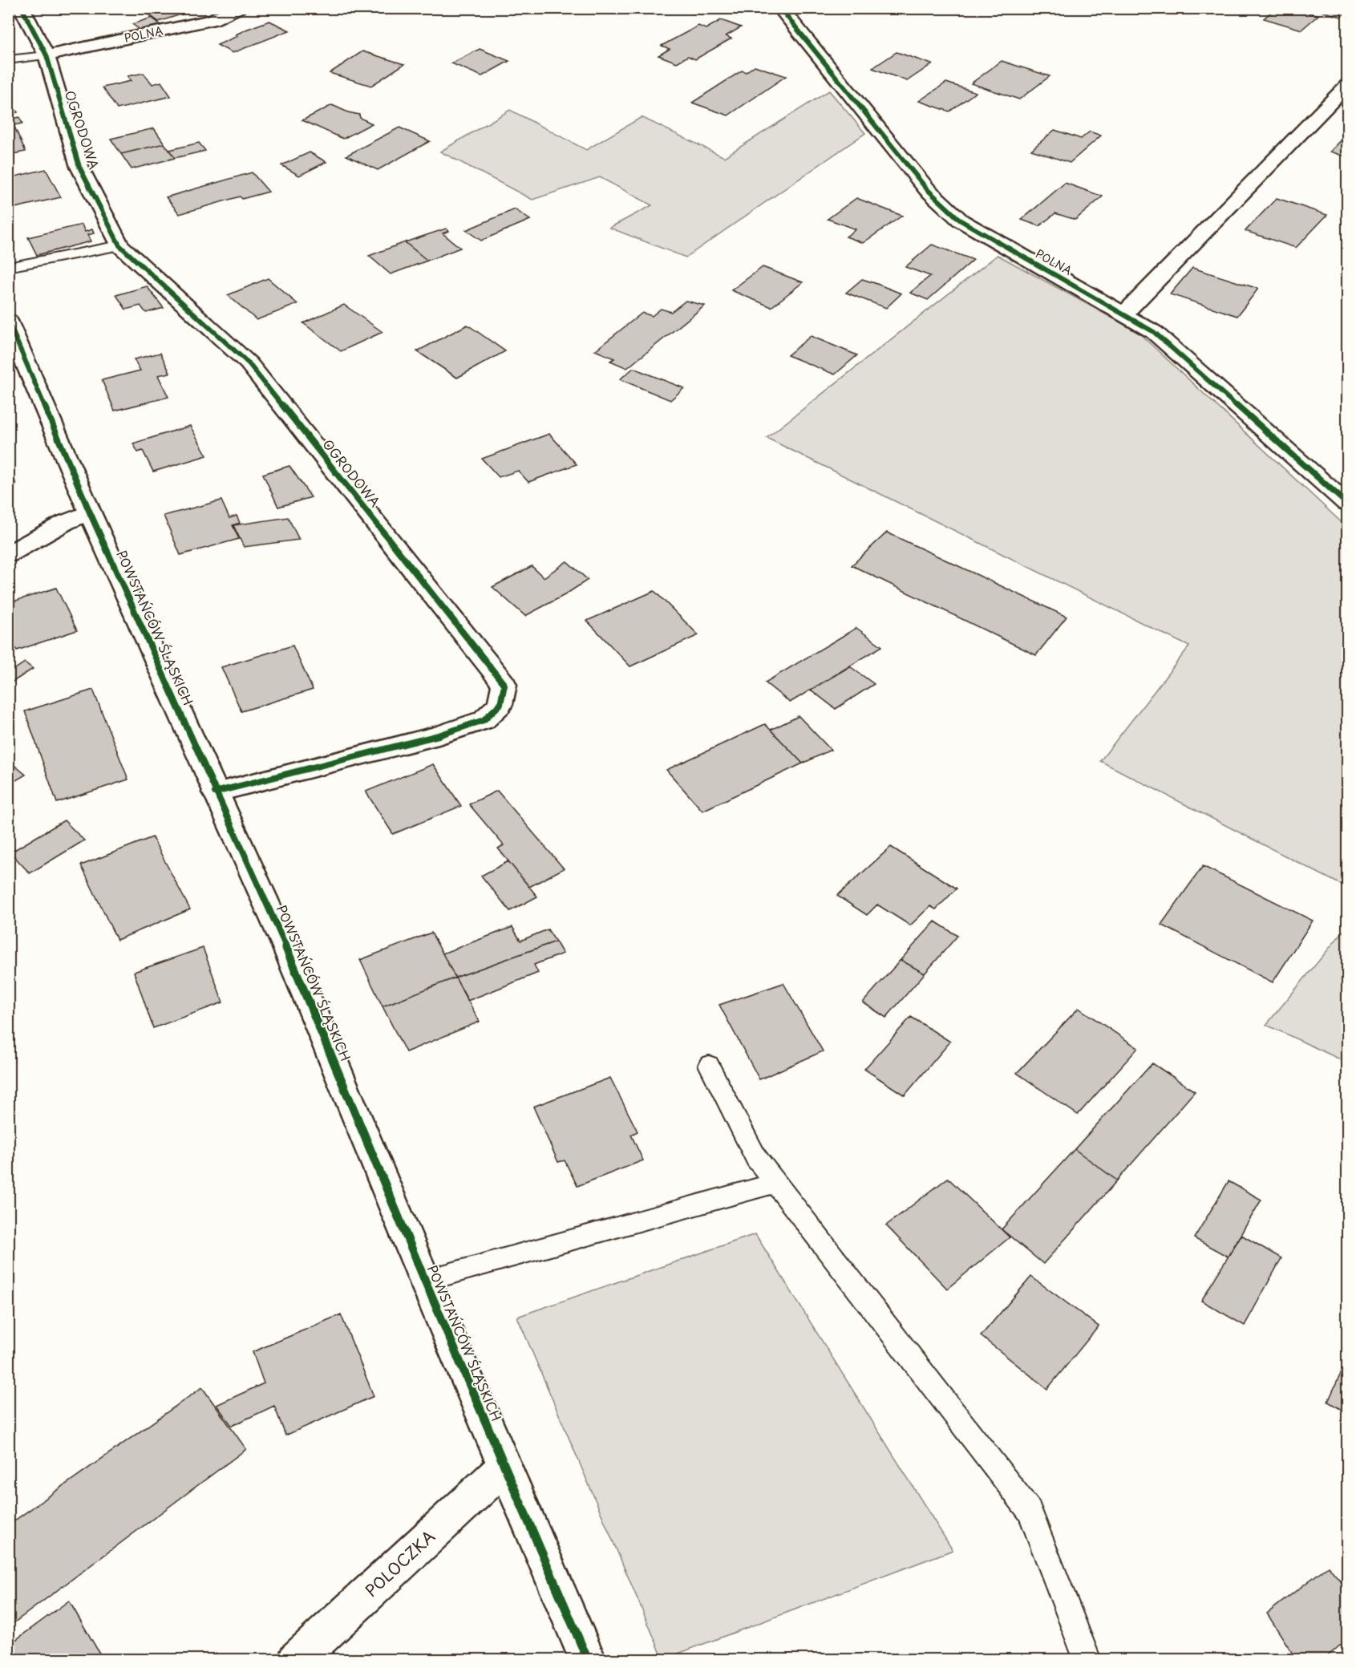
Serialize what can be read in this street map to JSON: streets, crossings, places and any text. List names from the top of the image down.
{
  "streets": {
    "street": [
      "POLNA",
      "OGRODOWA",
      "POWSTAŃCÓW ŚLĄSKICH",
      "POLOCZKA"
    ]
  },
  "crossings": [
    ["POLNA", "OGRODOWA"],
    ["OGRODOWA", "POWSTAŃCÓW ŚLĄSKICH"],
    ["POWSTAŃCÓW ŚLĄSKICH", "POLOCZKA"]
  ]
}
